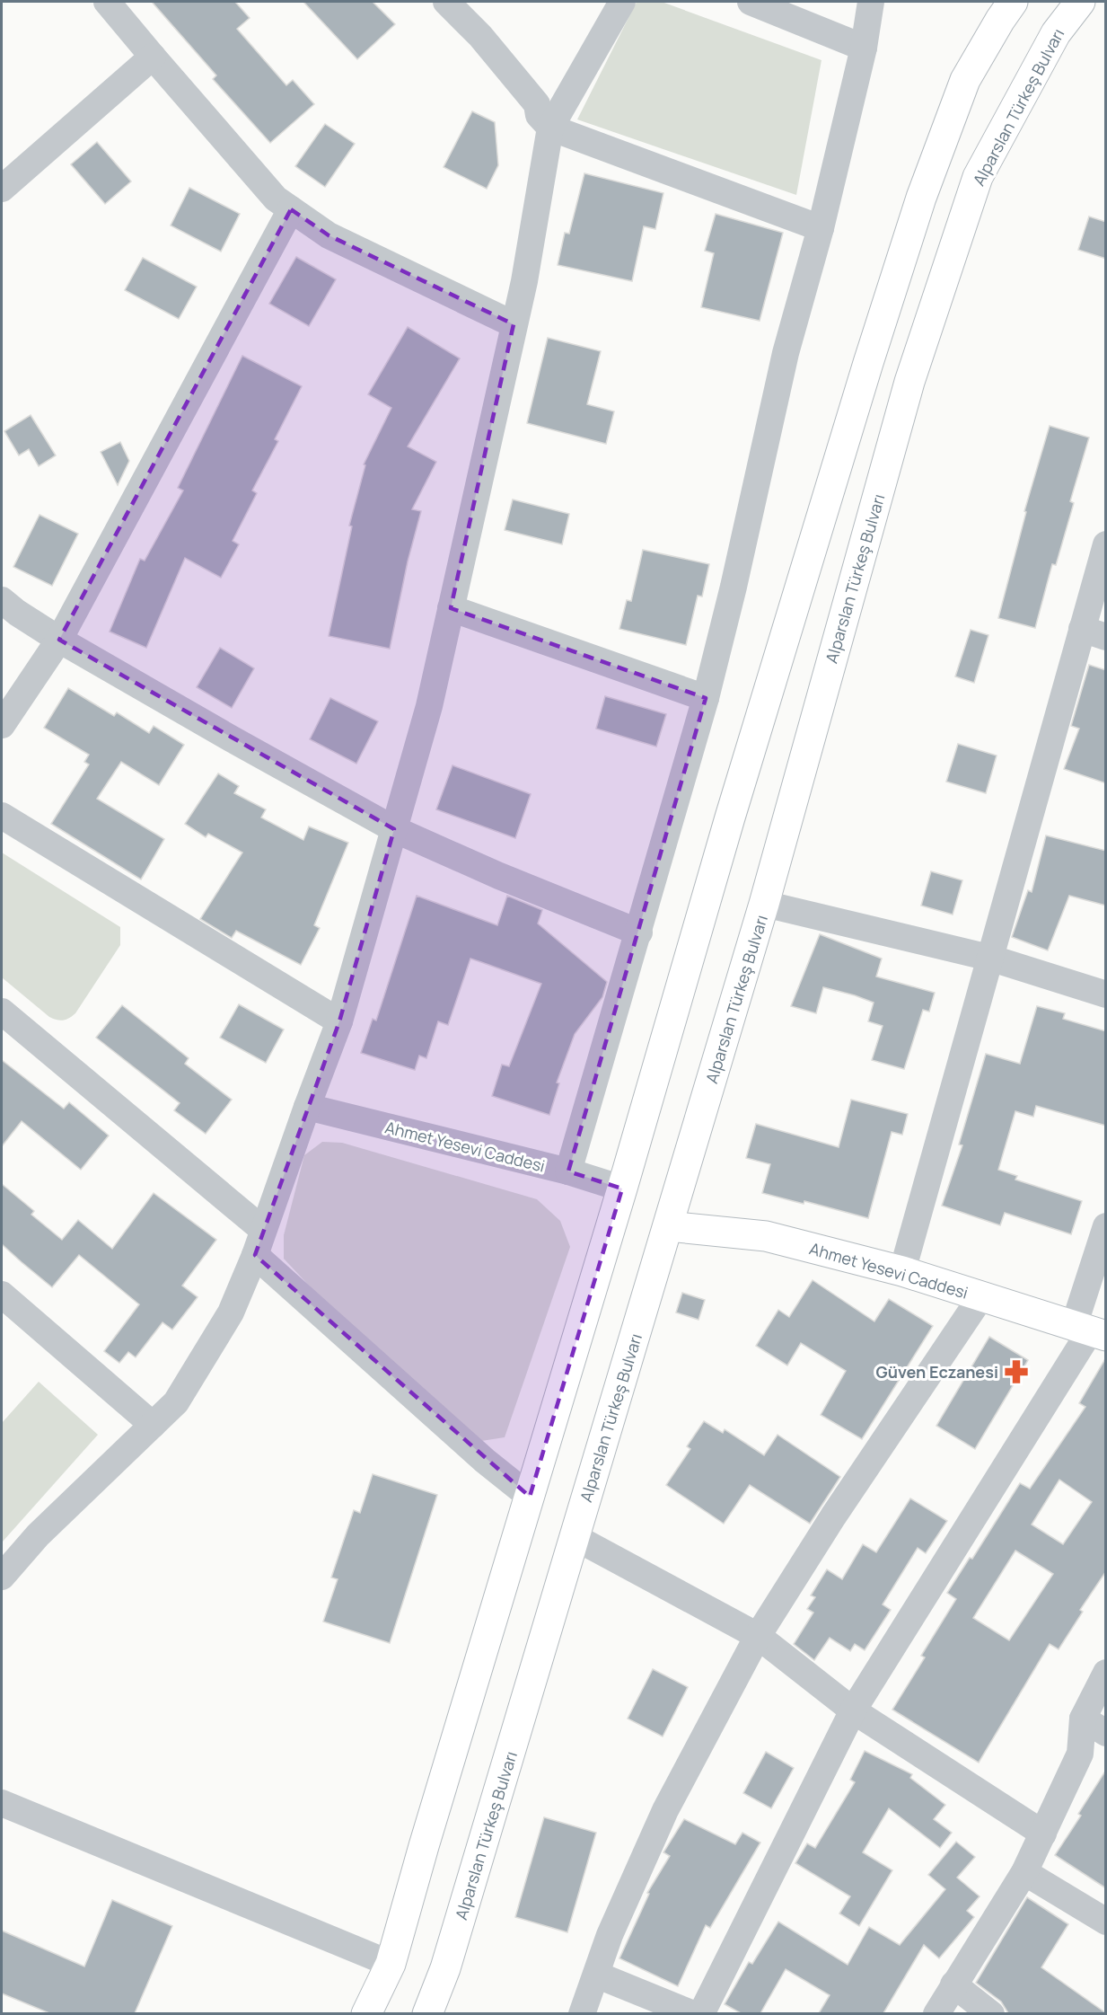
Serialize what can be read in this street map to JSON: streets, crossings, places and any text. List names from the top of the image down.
{
  "streets": {
    "main road": ["Alparslan Türkeş Bulvarı", "Ahmet Yesevi Caddesi"]
  },
  "crossings": [
    ["Alparslan Türkeş Bulvarı", "Ahmet Yesevi Caddesi"]
  ],
  "places": {
    "pharmacy": ["Güven Eczanesi"]
  }
}
